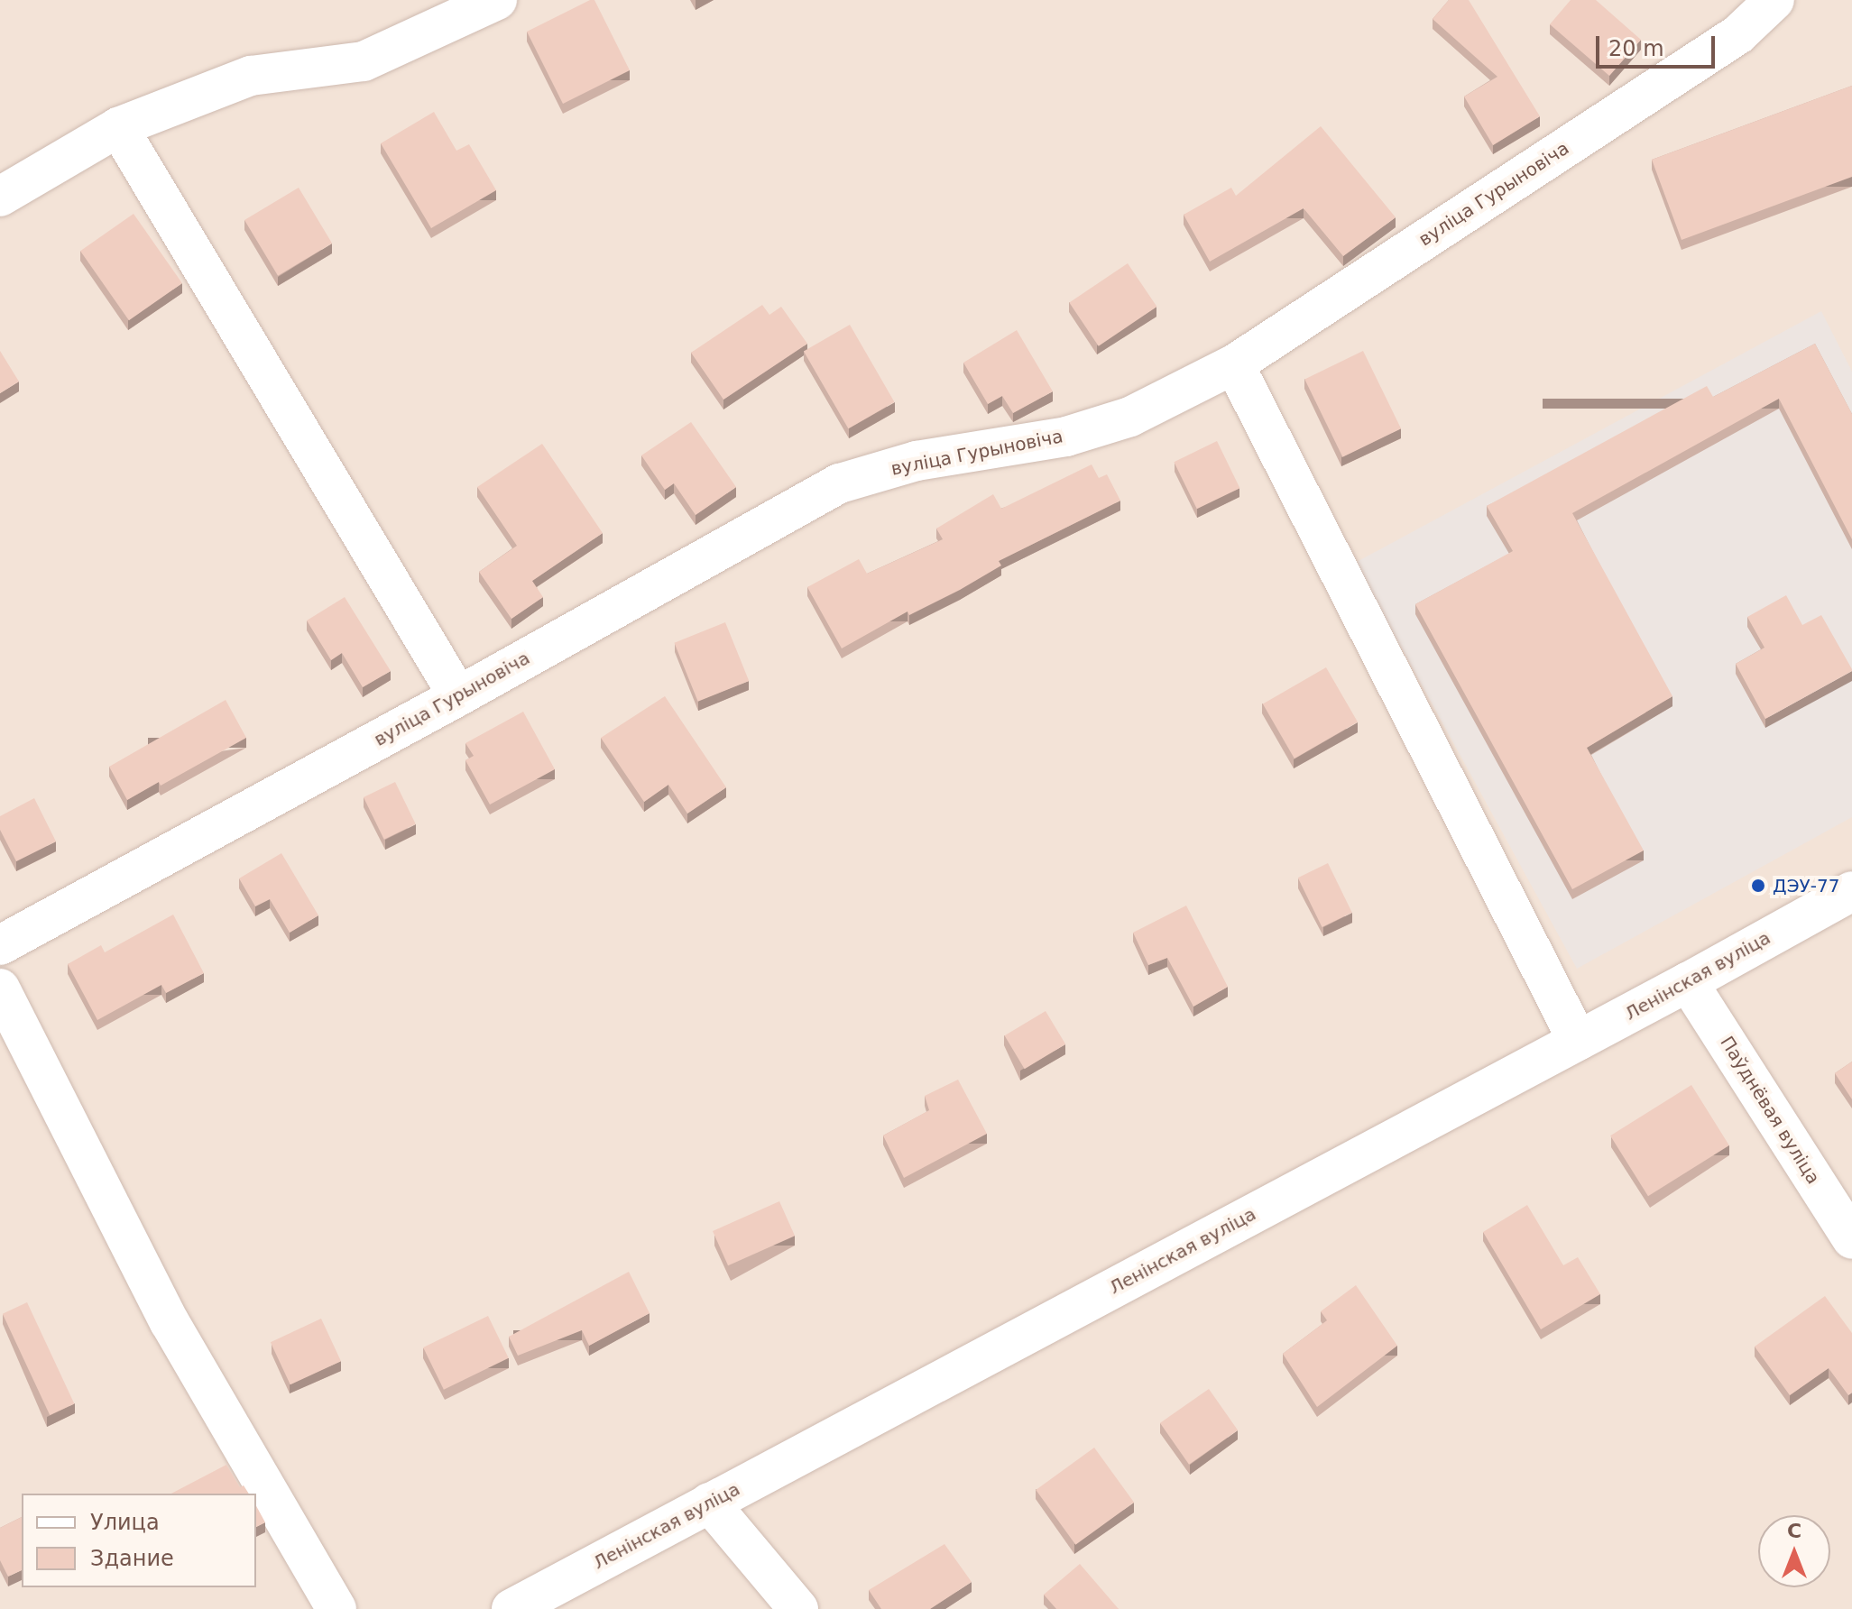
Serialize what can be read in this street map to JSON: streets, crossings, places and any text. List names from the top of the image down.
{
  "streets": {
    "street": ["вуліца Гурыновіча", "Ленінская вуліца", "Паўднёвая вуліца"]
  },
  "crossings": [
    ["Ленінская вуліца", "Паўднёвая вуліца"]
  ],
  "places": ["ДЭУ-77"],
  "legend": ["Улица", "Здание"],
  "scale_bar": "20 m",
  "north": "top"
}
